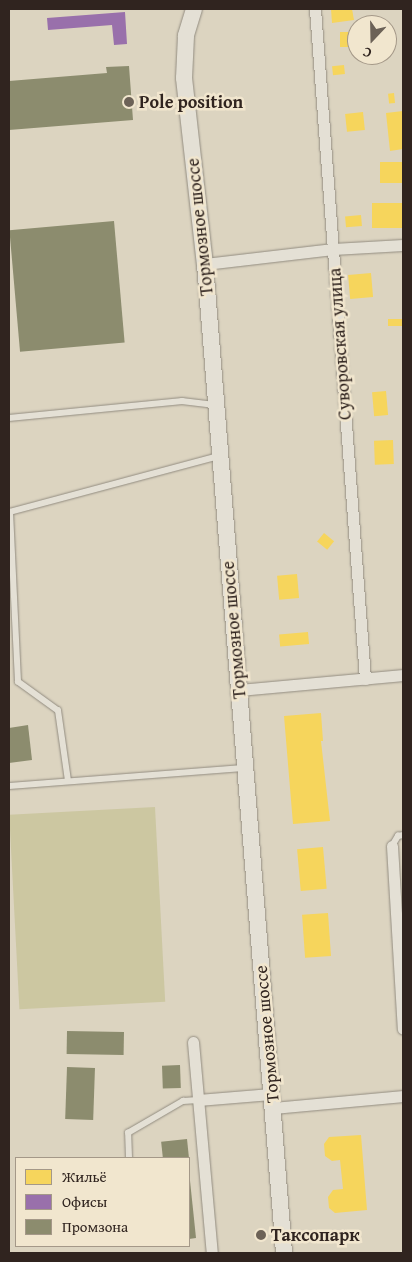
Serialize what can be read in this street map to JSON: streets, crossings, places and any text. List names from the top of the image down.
{
  "streets": {
    "street": ["Тормозное шоссе", "Суворовская улица"]
  },
  "places": ["Pole position", "Таксопарк"],
  "legend": ["Жильё", "Офисы", "Промзона"],
  "north": "bottom"
}
